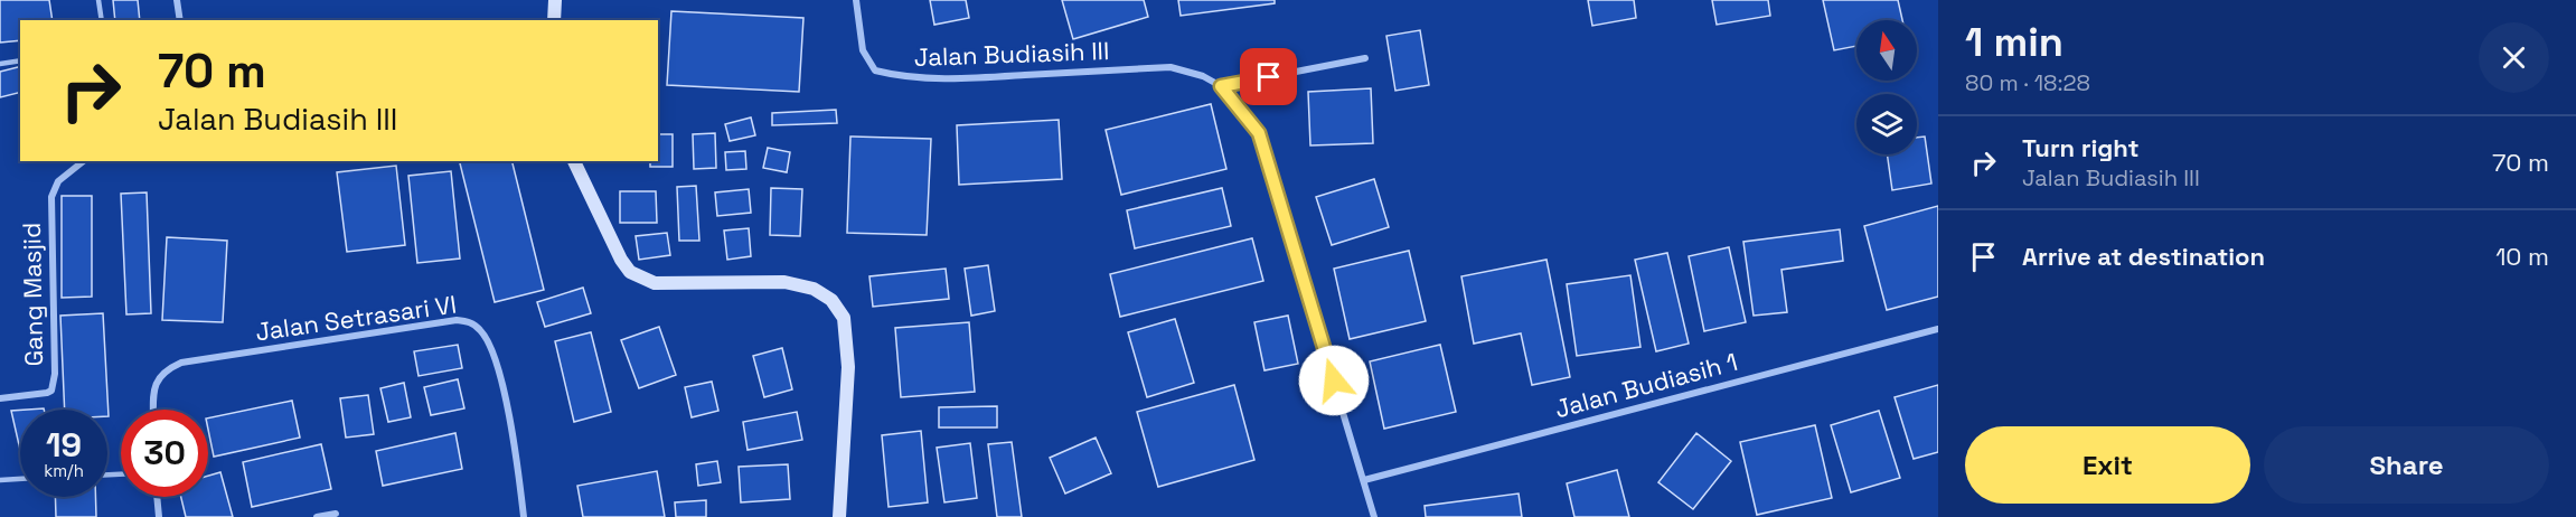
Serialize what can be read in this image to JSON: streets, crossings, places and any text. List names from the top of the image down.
{
  "streets": {
    "street": [
      "Jalan Budiasih III",
      "Gang Masjid",
      "Jalan Setrasari VI",
      "Jalan Budiasih 1"
    ]
  },
  "crossings": [
    ["Jalan Budiasih III", "Jalan Budiasih 1"]
  ],
  "north": "top",
  "page": {
    "heading": ["1 min", "80 m · 18:28"],
    "turn": ["70 m", "Jalan Budiasih III"],
    "list": [
      {
        "name": "Turn right",
        "note": "Jalan Budiasih III",
        "value": "70 m"
      },
      {
        "name": "Arrive at destination",
        "value": "10 m"
      }
    ],
    "speed": "19 km/h",
    "limit": "30",
    "buttons": ["Exit", "Share"]
  }
}
